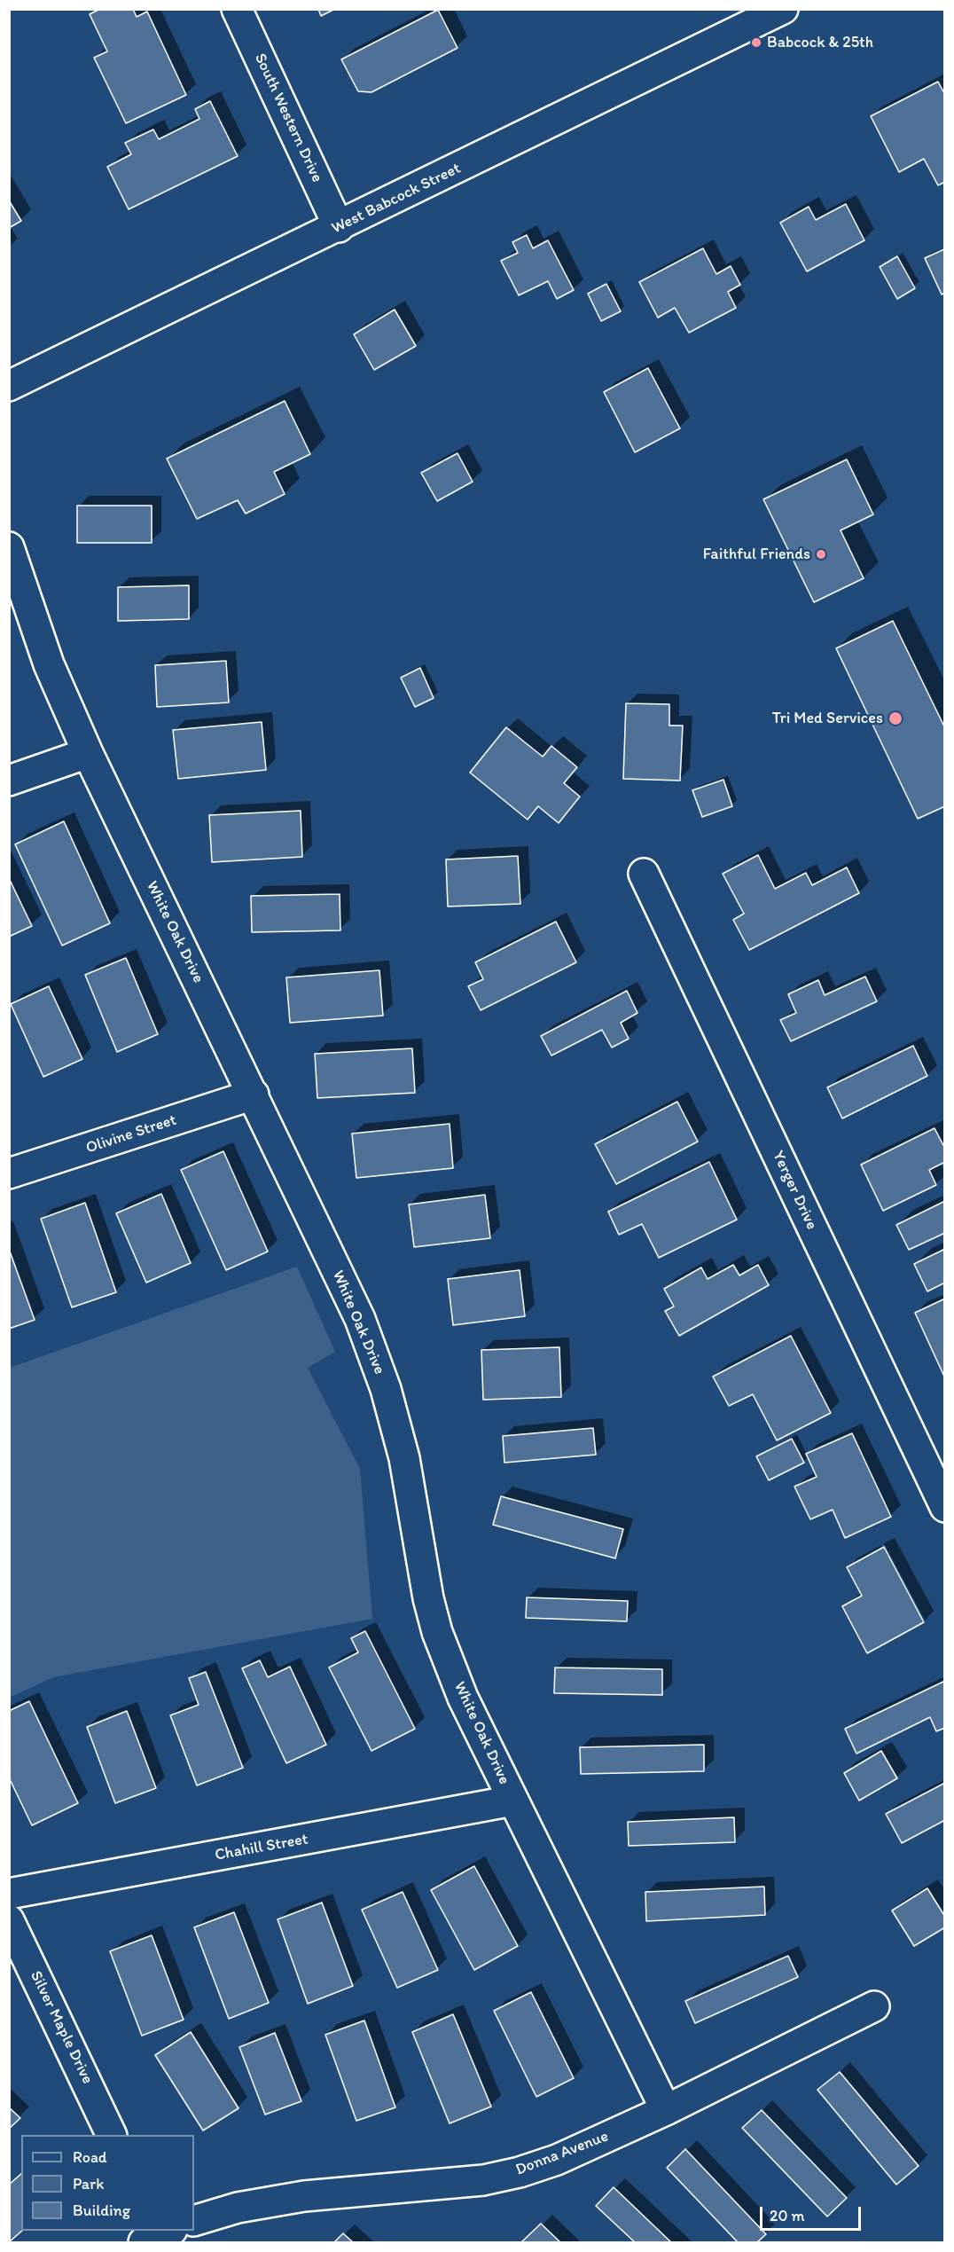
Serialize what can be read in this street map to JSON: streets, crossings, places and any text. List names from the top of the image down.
{
  "streets": {
    "street": [
      "South Western Drive",
      "West Babcock Street",
      "White Oak Drive",
      "Olivine Street",
      "Yerger Drive",
      "Chahill Street",
      "Silver Maple Drive",
      "Donna Avenue"
    ]
  },
  "crossings": [
    ["South Western Drive", "West Babcock Street"],
    ["White Oak Drive", "Olivine Street"],
    ["White Oak Drive", "Chahill Street"],
    ["White Oak Drive", "Donna Avenue"]
  ],
  "places": ["Babcock & 25th", "Faithful Friends", "Tri Med Services"],
  "legend": ["Road", "Park", "Building"],
  "scale_bar": "20 m"
}
